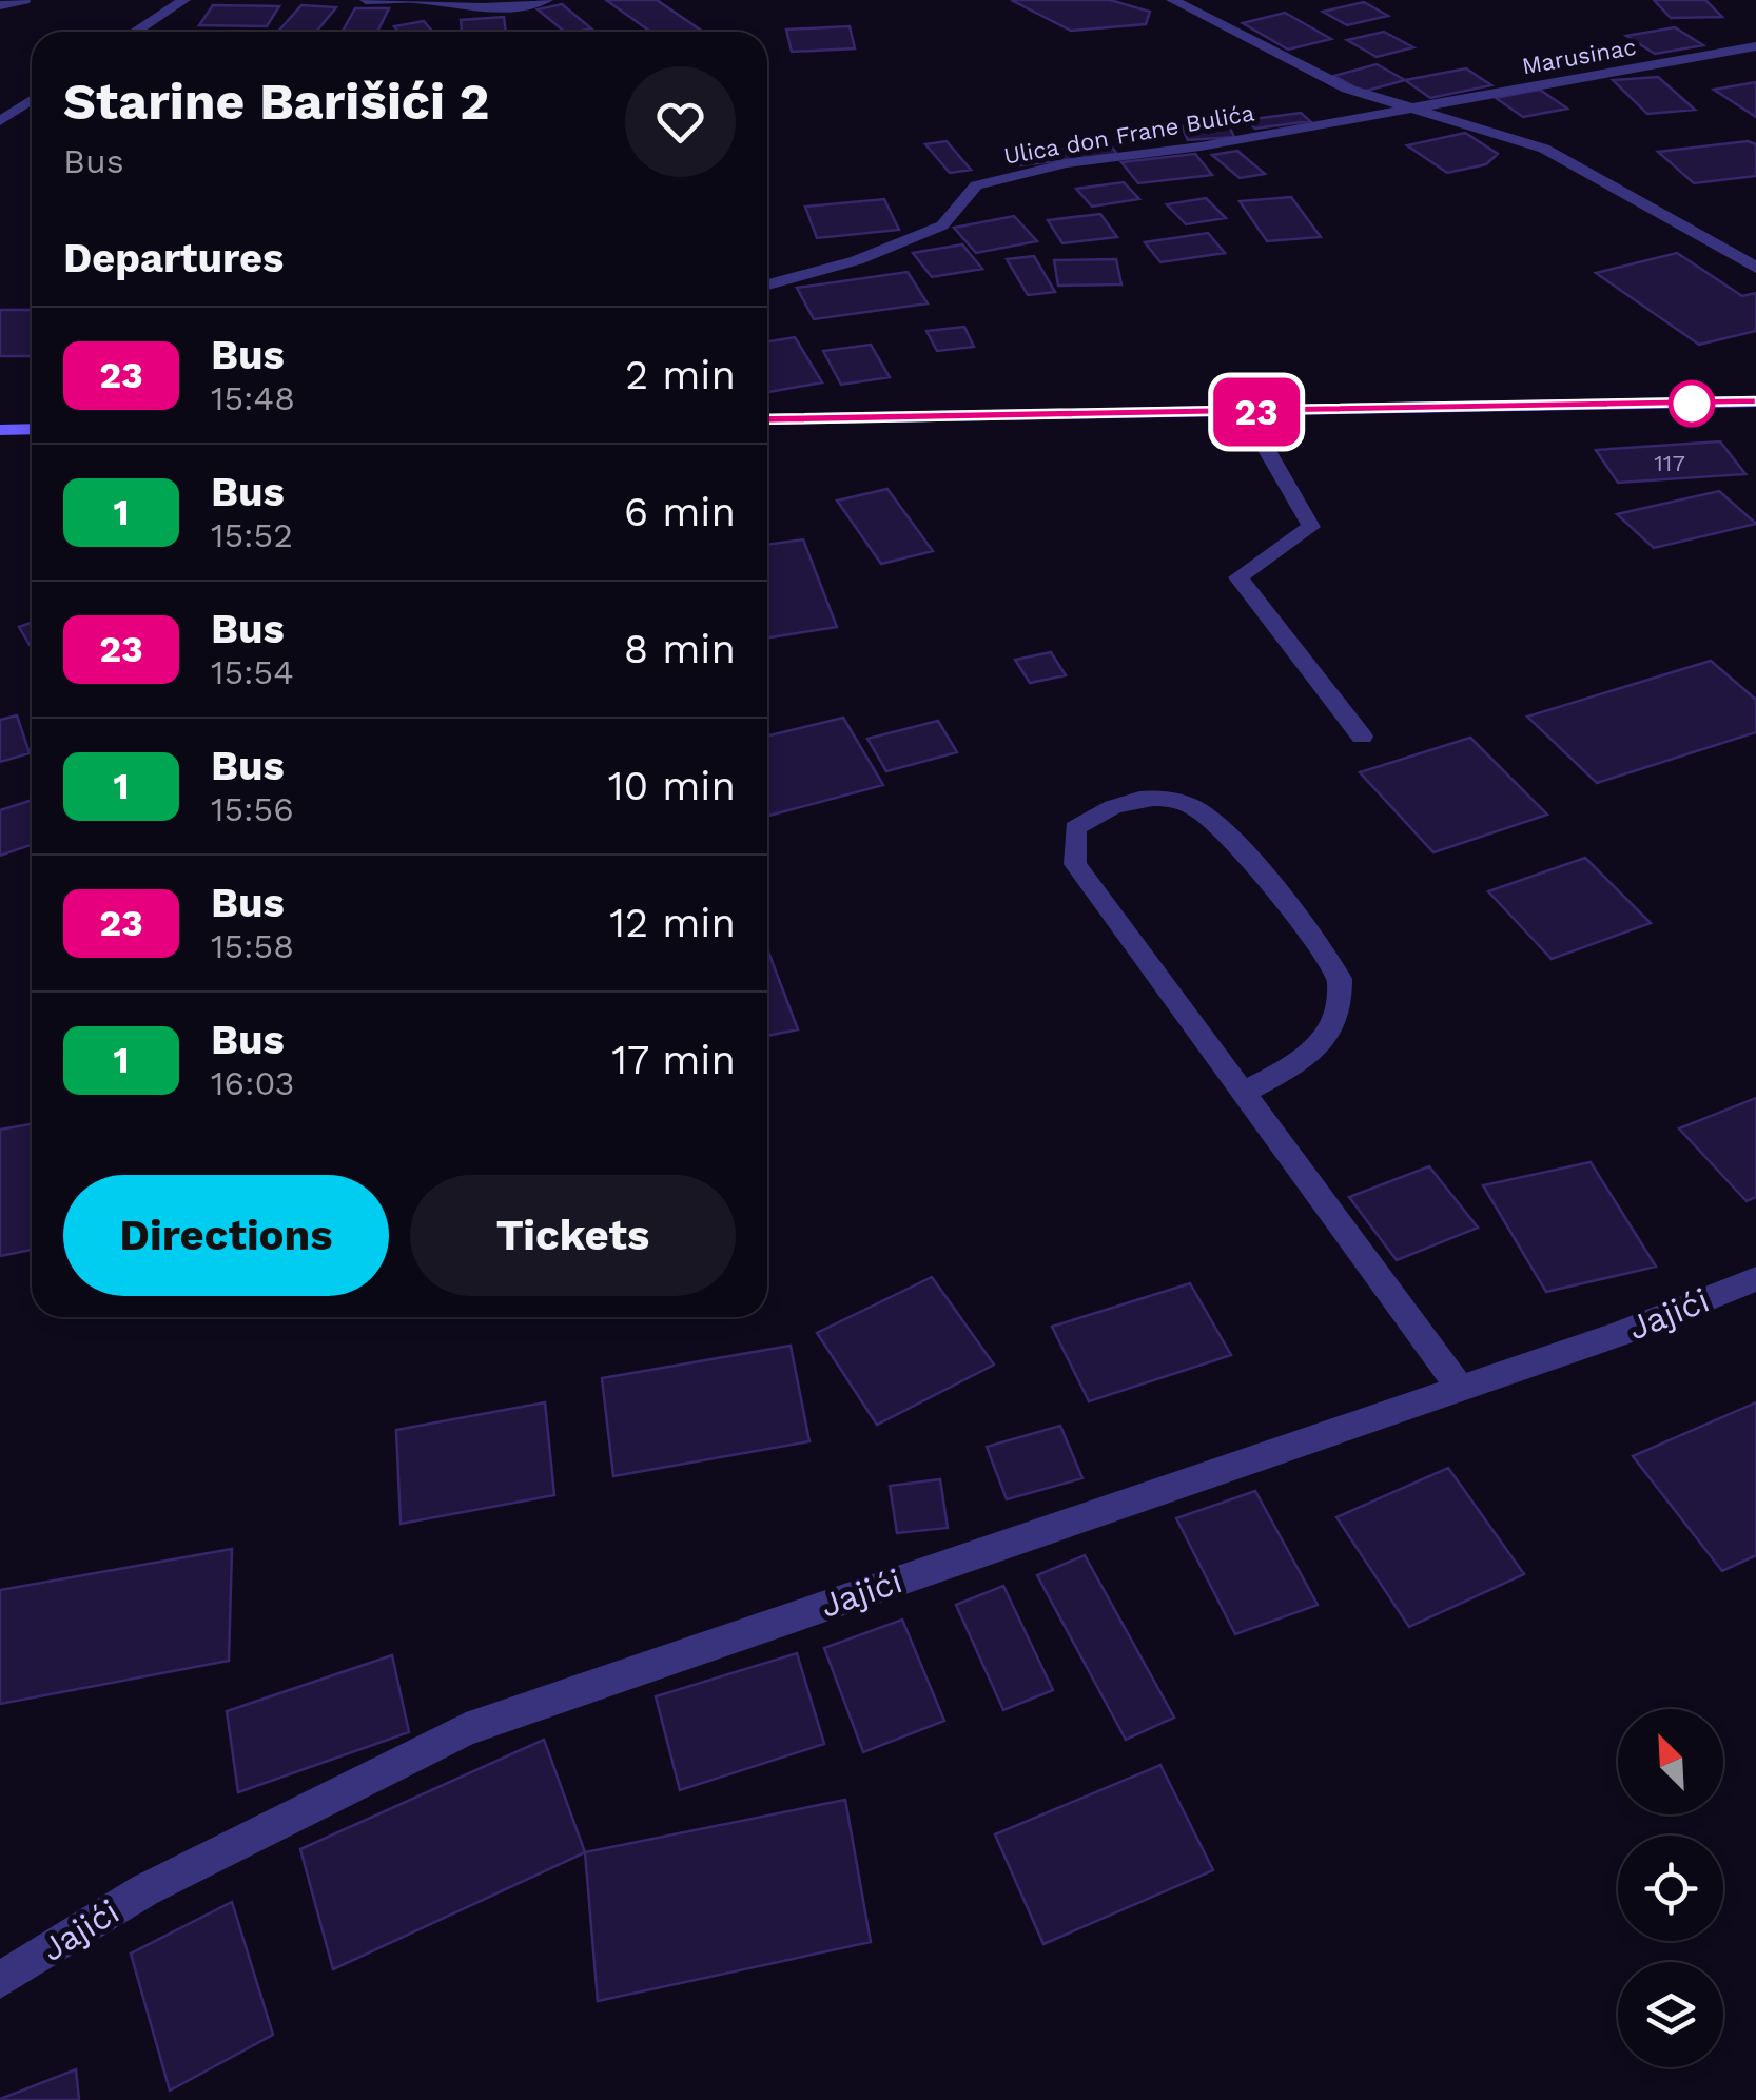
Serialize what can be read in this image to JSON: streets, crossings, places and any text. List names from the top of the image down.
{
  "streets": {
    "street": ["Marusinac", "Ulica don Frane Bulića", "Jajići"]
  },
  "crossings": [
    ["Marusinac", "Ulica don Frane Bulića"]
  ],
  "lines": ["bus line 23"],
  "house_numbers": ["117"],
  "north": "top left",
  "page": {
    "on_map": "23",
    "heading": [
      ["Starine Barišići 2", "Bus"],
      "Departures"
    ],
    "list": [
      {
        "mark": "23",
        "name": "Bus",
        "note": "15:48",
        "value": "2 min"
      },
      {
        "mark": "1",
        "name": "Bus",
        "note": "15:52",
        "value": "6 min"
      },
      {
        "mark": "23",
        "name": "Bus",
        "note": "15:54",
        "value": "8 min"
      },
      {
        "mark": "1",
        "name": "Bus",
        "note": "15:56",
        "value": "10 min"
      },
      {
        "mark": "23",
        "name": "Bus",
        "note": "15:58",
        "value": "12 min"
      },
      {
        "mark": "1",
        "name": "Bus",
        "note": "16:03",
        "value": "17 min"
      }
    ],
    "buttons": ["Directions", "Tickets"]
  }
}
